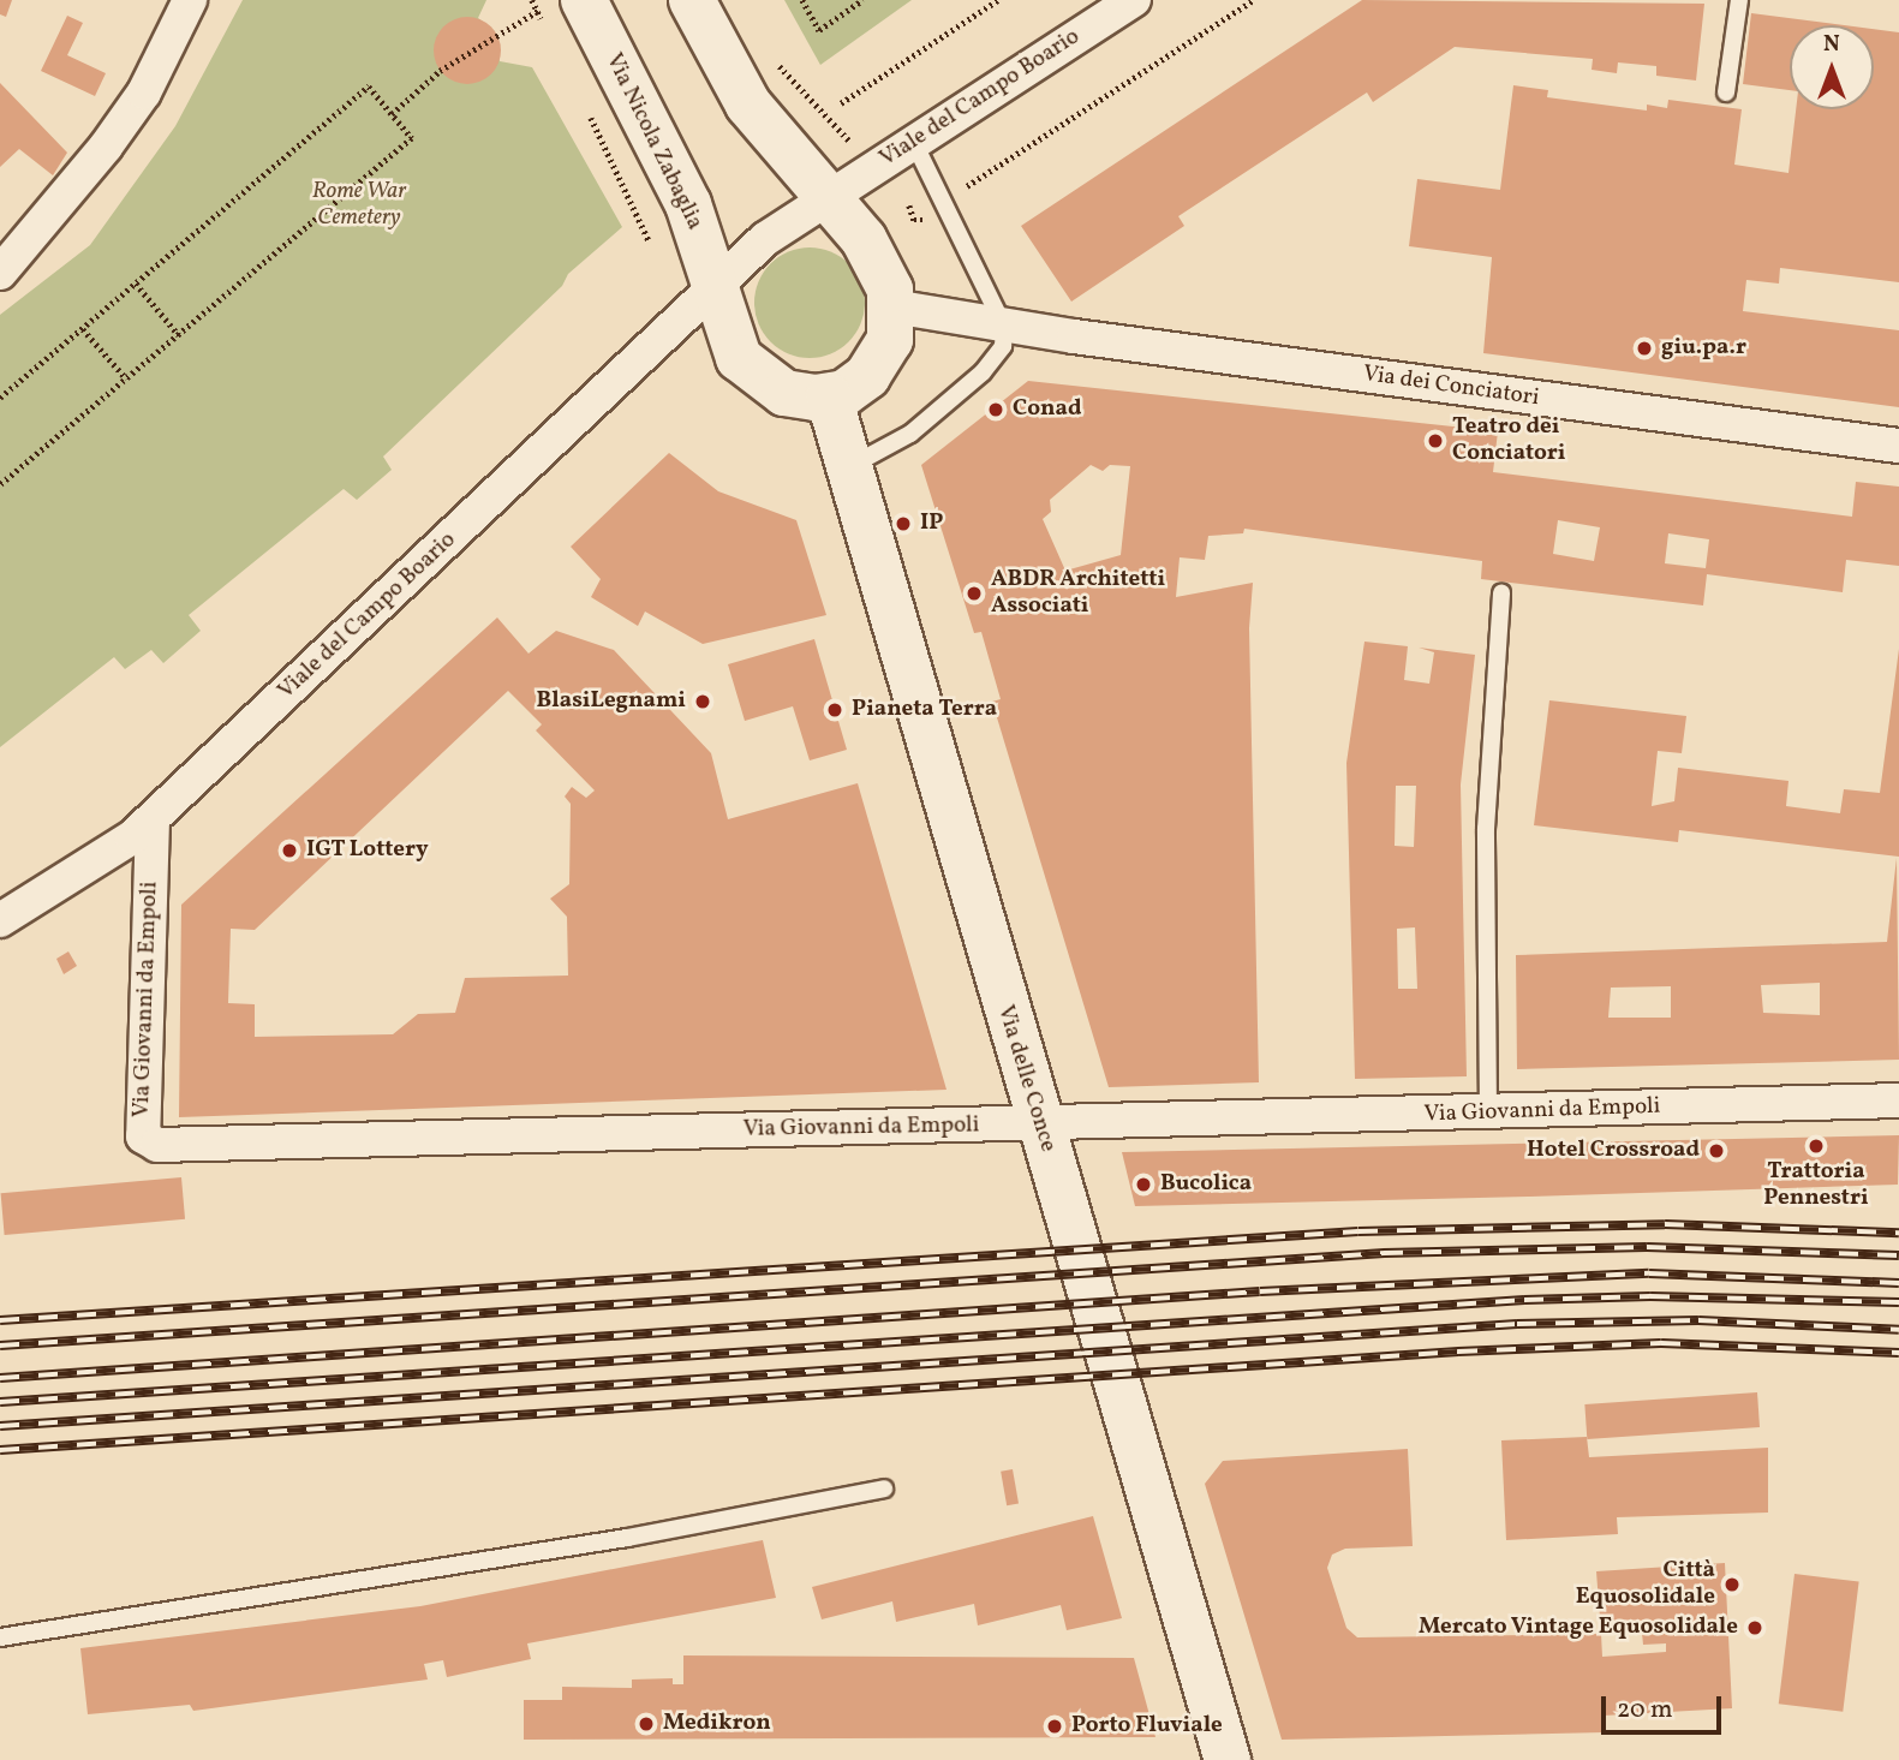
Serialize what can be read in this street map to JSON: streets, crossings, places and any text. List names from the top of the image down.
{
  "streets": {
    "street": [
      "Viale del Campo Boario",
      "Via Nicola Zabaglia",
      "Via dei Conciatori",
      "Via Giovanni da Empoli",
      "Via delle Conce"
    ]
  },
  "crossings": [
    ["Viale del Campo Boario", "Via Nicola Zabaglia"],
    ["Viale del Campo Boario", "Via dei Conciatori"],
    ["Viale del Campo Boario", "Via Giovanni da Empoli"],
    ["Viale del Campo Boario", "Via delle Conce"],
    ["Via Nicola Zabaglia", "Via dei Conciatori"],
    ["Via Nicola Zabaglia", "Via delle Conce"],
    ["Via dei Conciatori", "Via delle Conce"],
    ["Via Giovanni da Empoli", "Via delle Conce"]
  ],
  "parks": ["Rome War Cemetery"],
  "places": [
    "giu.pa.r",
    "Conad",
    "Teatro dei Conciatori",
    "IP",
    "ABDR Architetti Associati",
    "BlasiLegnami",
    "Pianeta Terra",
    "IGT Lottery",
    "Trattoria Pennestri",
    "Hotel Crossroad",
    "Bucolica",
    "Città Equosolidale",
    "Mercato Vintage Equosolidale",
    "Medikron",
    "Porto Fluviale"
  ],
  "scale_bar": "20 m",
  "north": "top"
}
